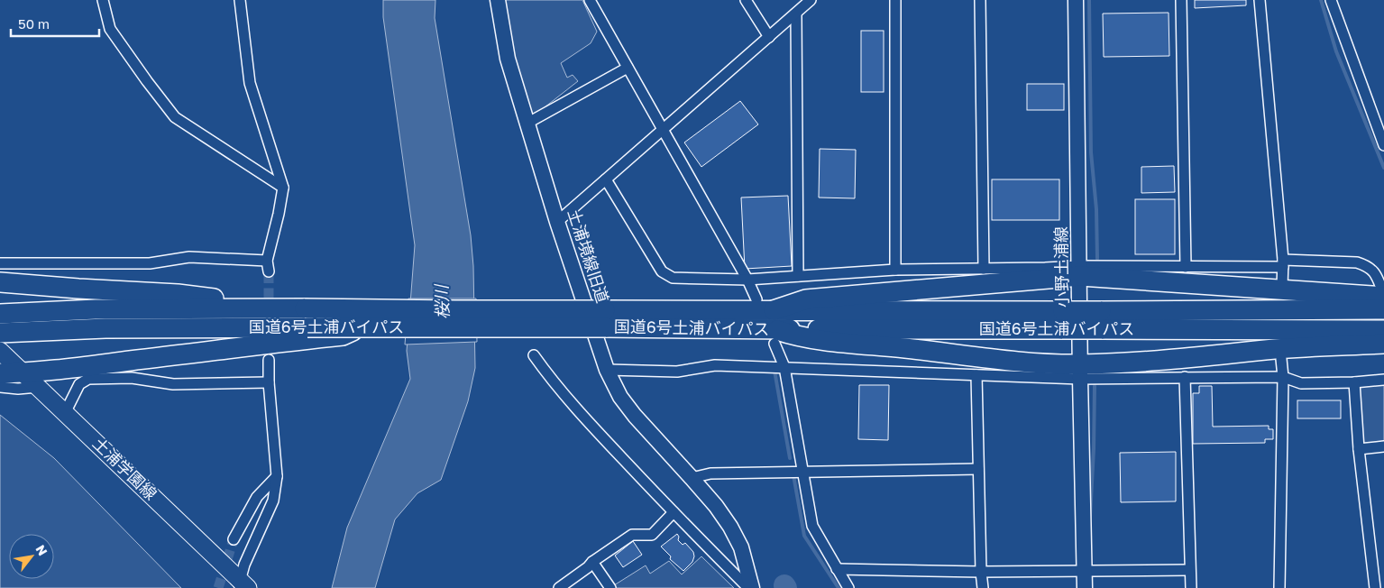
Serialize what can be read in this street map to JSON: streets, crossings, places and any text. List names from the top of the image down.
{
  "streets": {
    "highway": ["国道6号土浦バイパス"],
    "main road": ["土浦学園線"],
    "street": ["土浦境線旧道", "小野土浦線"]
  },
  "water": ["桜川"],
  "scale_bar": "50 m",
  "north": "top right"
}
